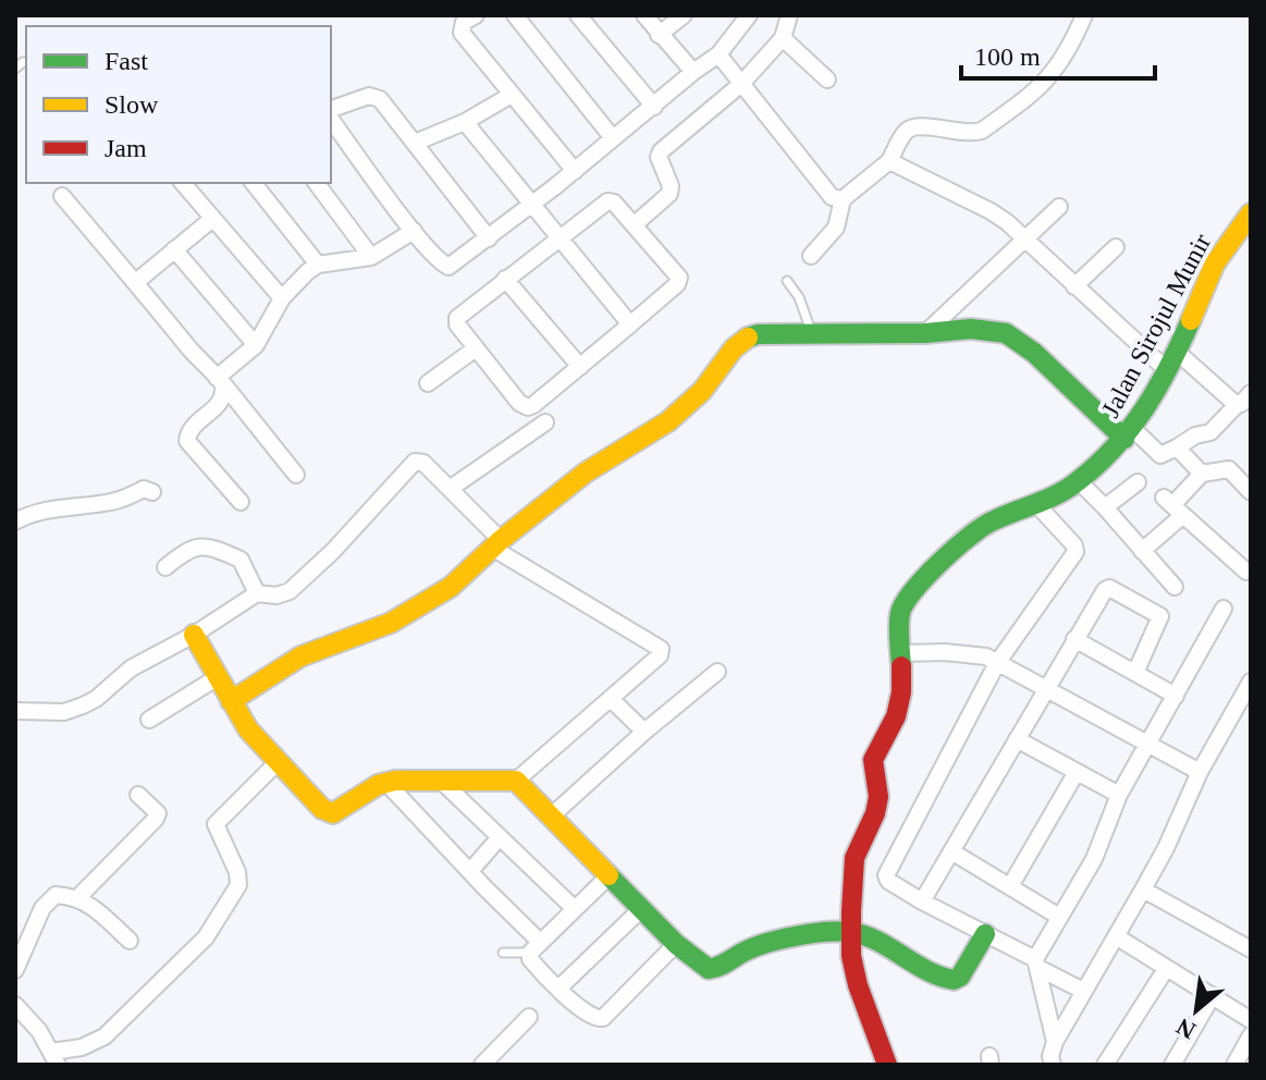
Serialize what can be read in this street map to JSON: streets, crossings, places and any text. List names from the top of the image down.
{
  "streets": {
    "street": ["Jalan Sirojul Munir"]
  },
  "legend": ["Fast", "Slow", "Jam"],
  "scale_bar": "100 m",
  "north": "bottom left"
}
